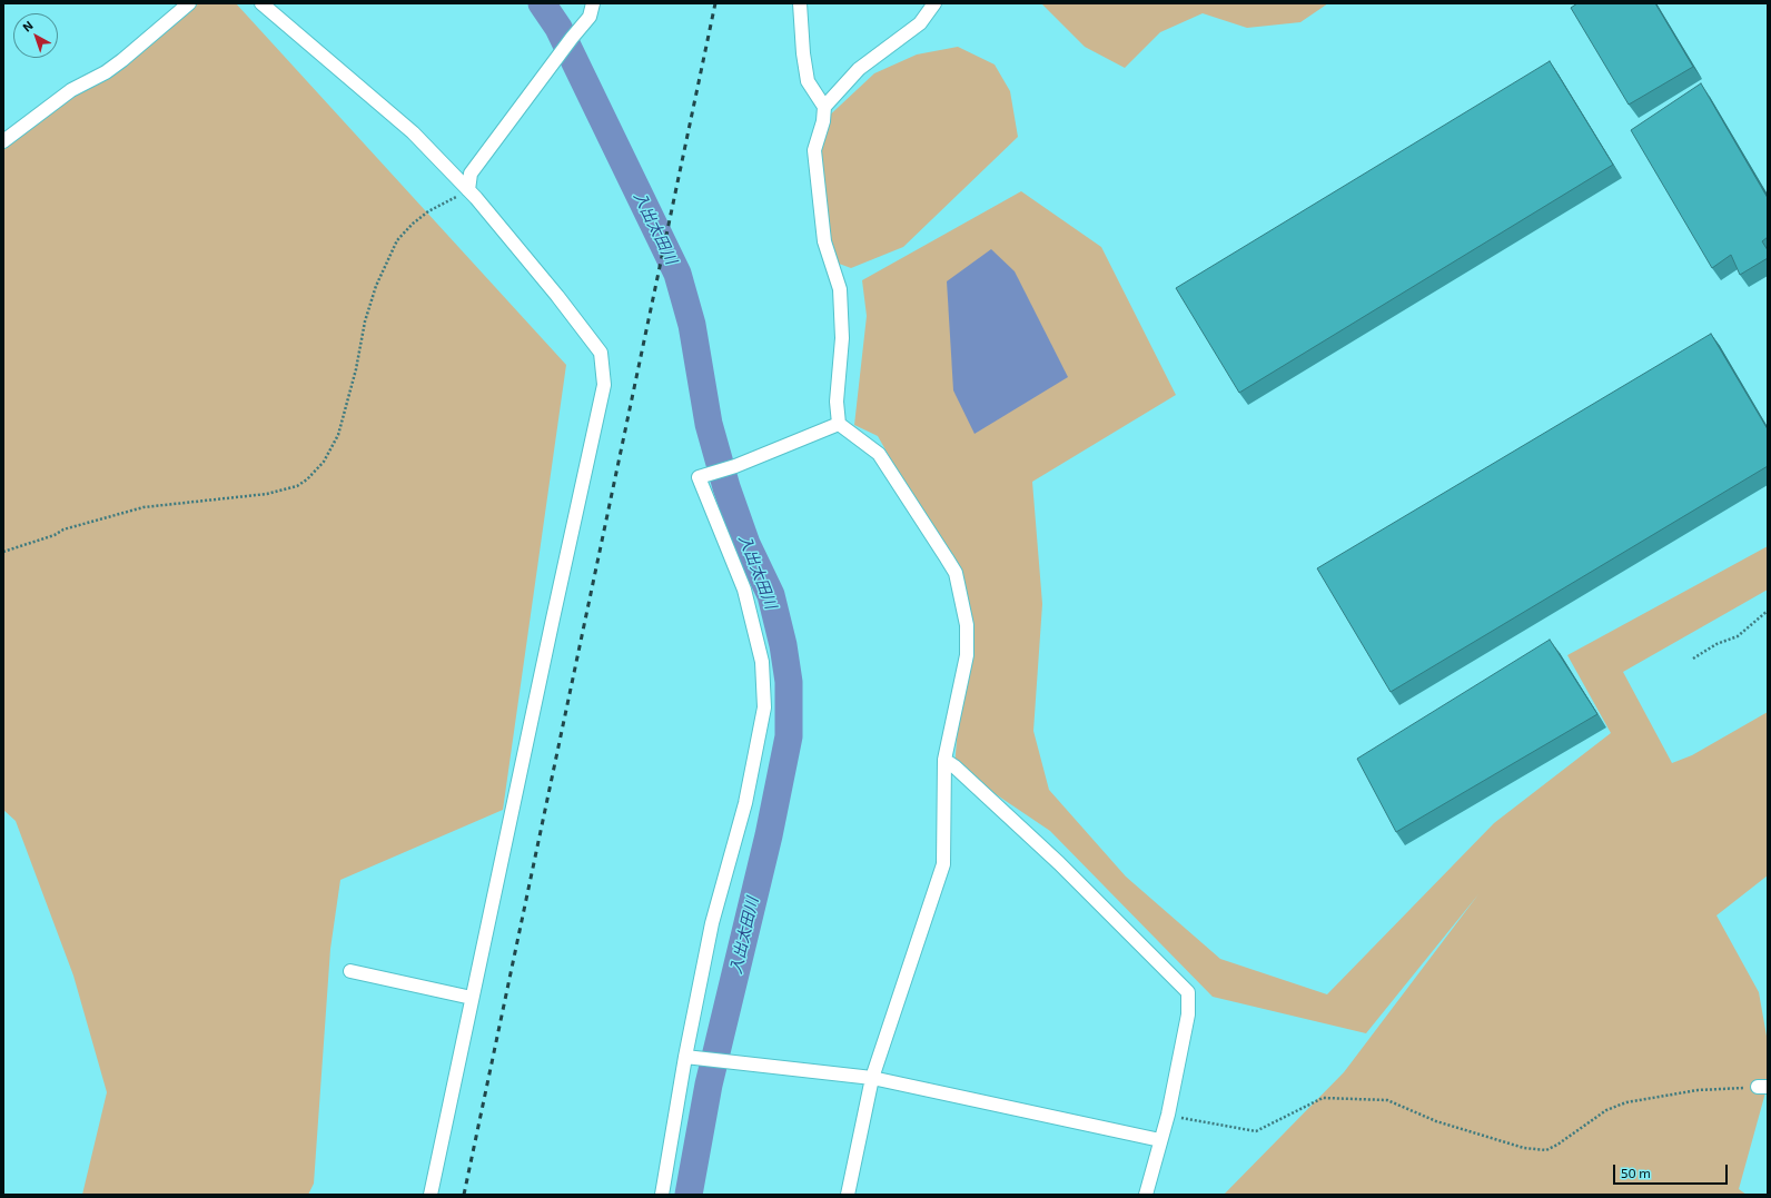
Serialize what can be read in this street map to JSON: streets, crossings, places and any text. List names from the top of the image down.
{
  "water": ["入出太田川"],
  "scale_bar": "50 m",
  "north": "top left"
}
